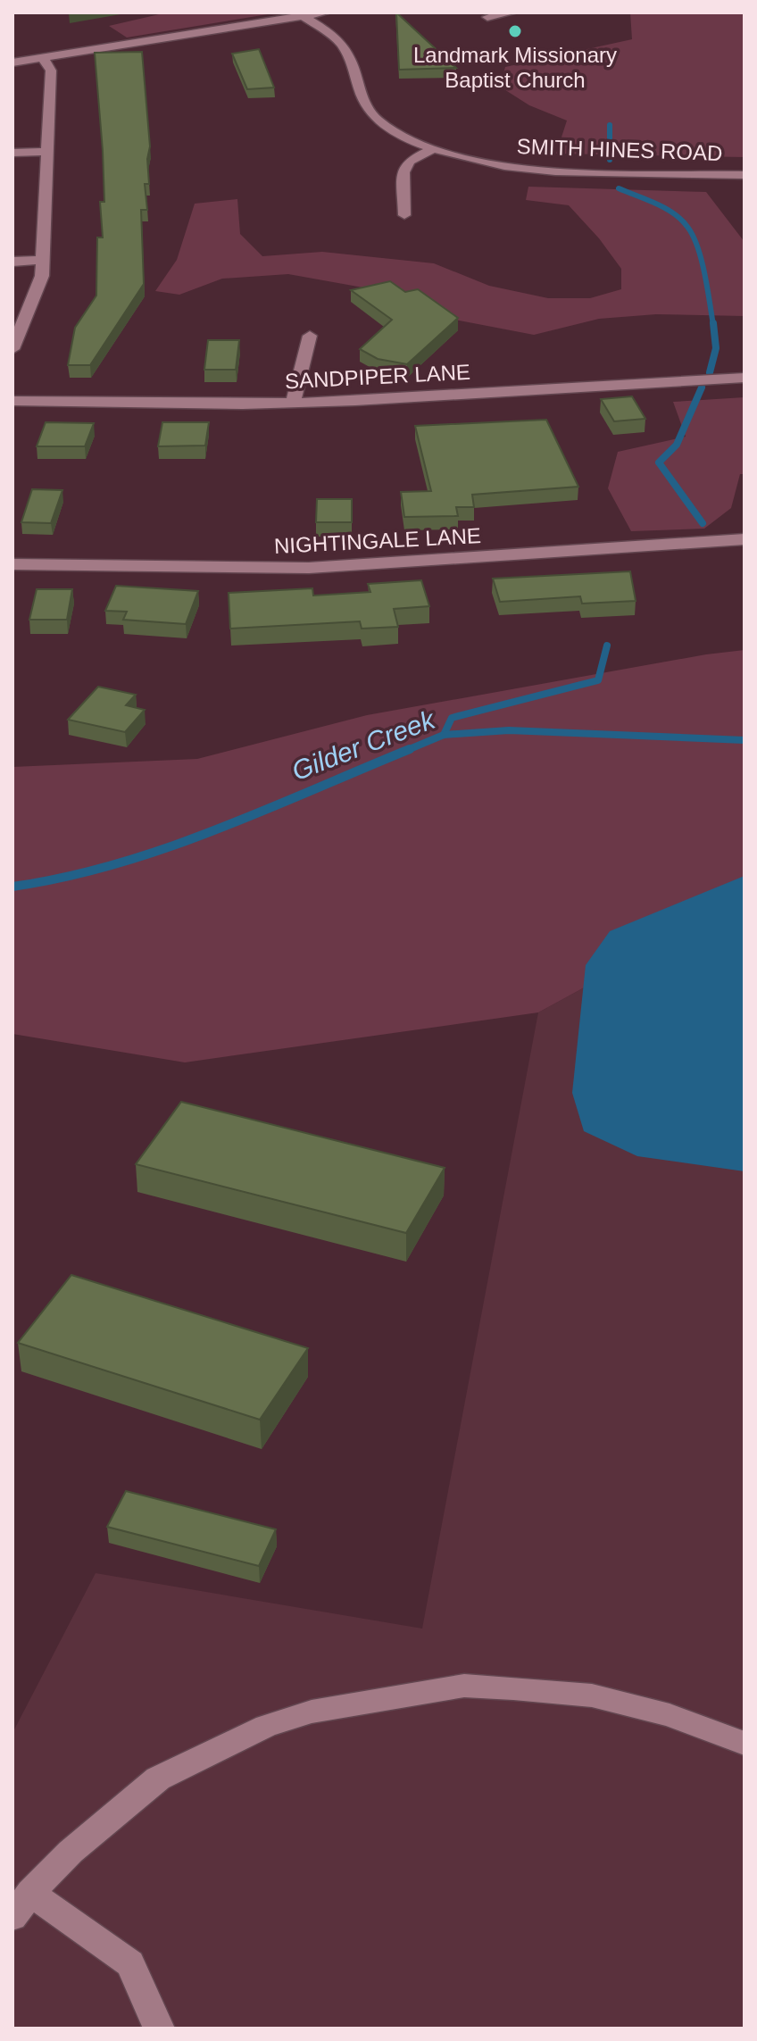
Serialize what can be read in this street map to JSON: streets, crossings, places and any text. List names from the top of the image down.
{
  "streets": {
    "street": ["SMITH HINES ROAD", "SANDPIPER LANE", "NIGHTINGALE LANE"]
  },
  "water": ["Gilder Creek"],
  "places": ["Landmark Missionary Baptist Church"]
}
